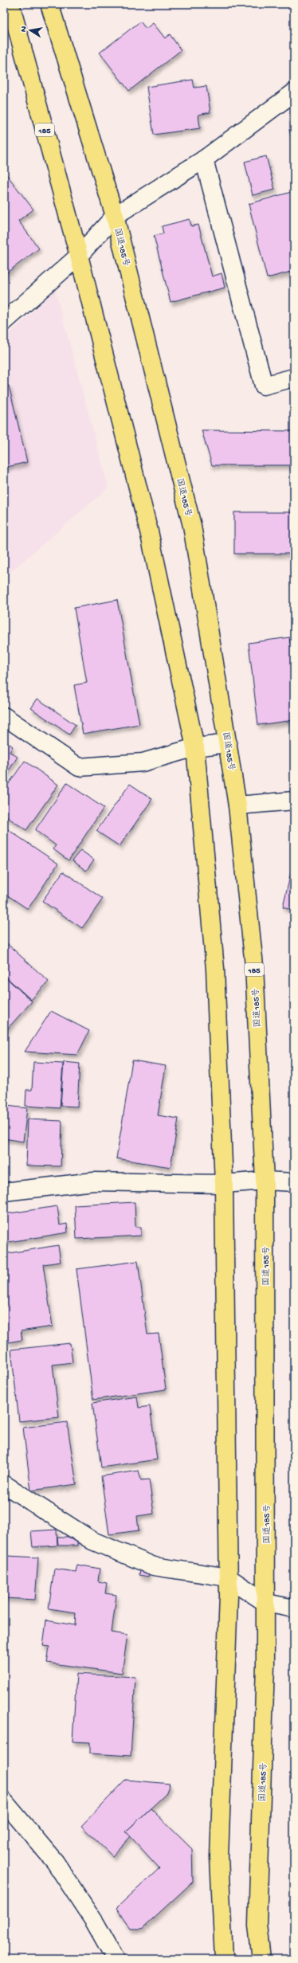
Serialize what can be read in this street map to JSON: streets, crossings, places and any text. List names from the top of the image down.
{
  "streets": {
    "highway": ["185", "国道185号"]
  },
  "north": "left"
}
